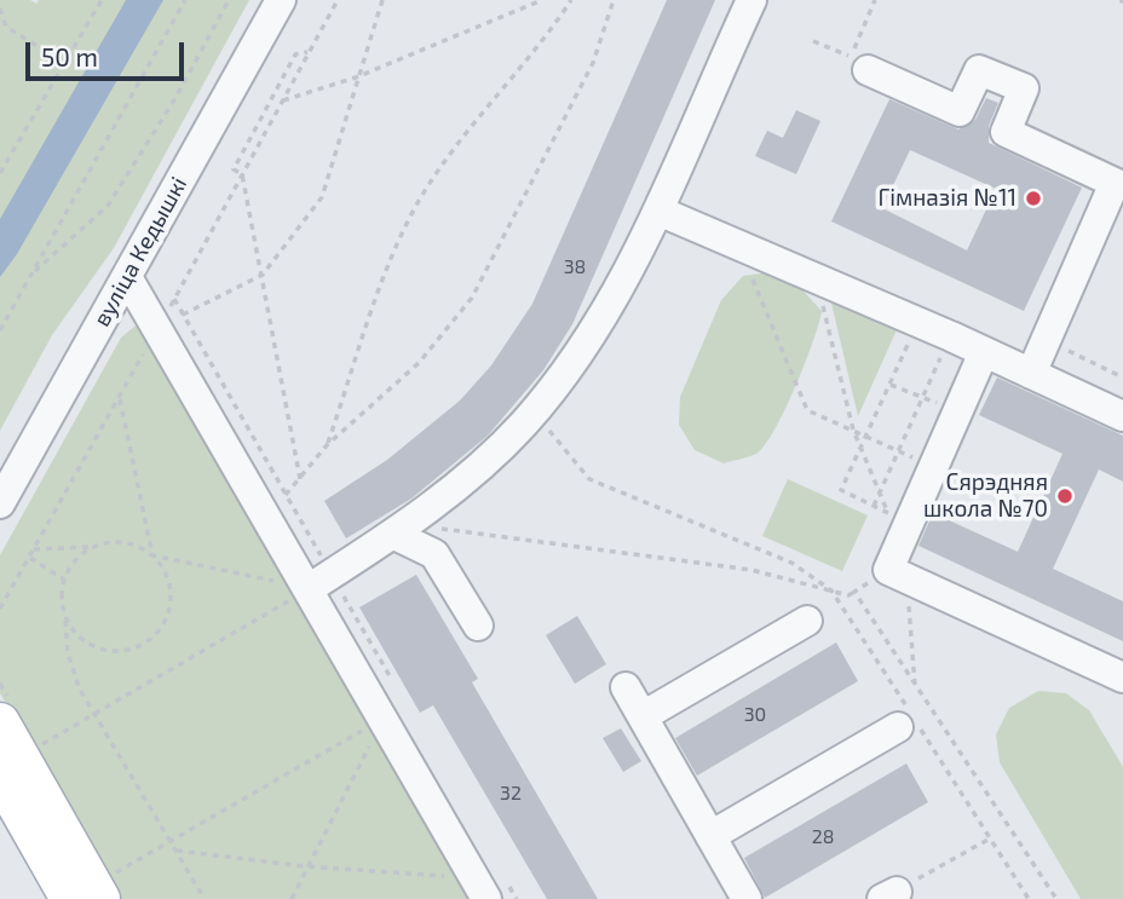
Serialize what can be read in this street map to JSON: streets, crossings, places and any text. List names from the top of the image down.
{
  "streets": {
    "street": ["вуліца Кедышкі"]
  },
  "places": ["Гімназія №11", "Сярэдняя школа №70"],
  "house_numbers": [
    "38",
    "30",
    "32",
    "28"
  ],
  "scale_bar": "50 m"
}
